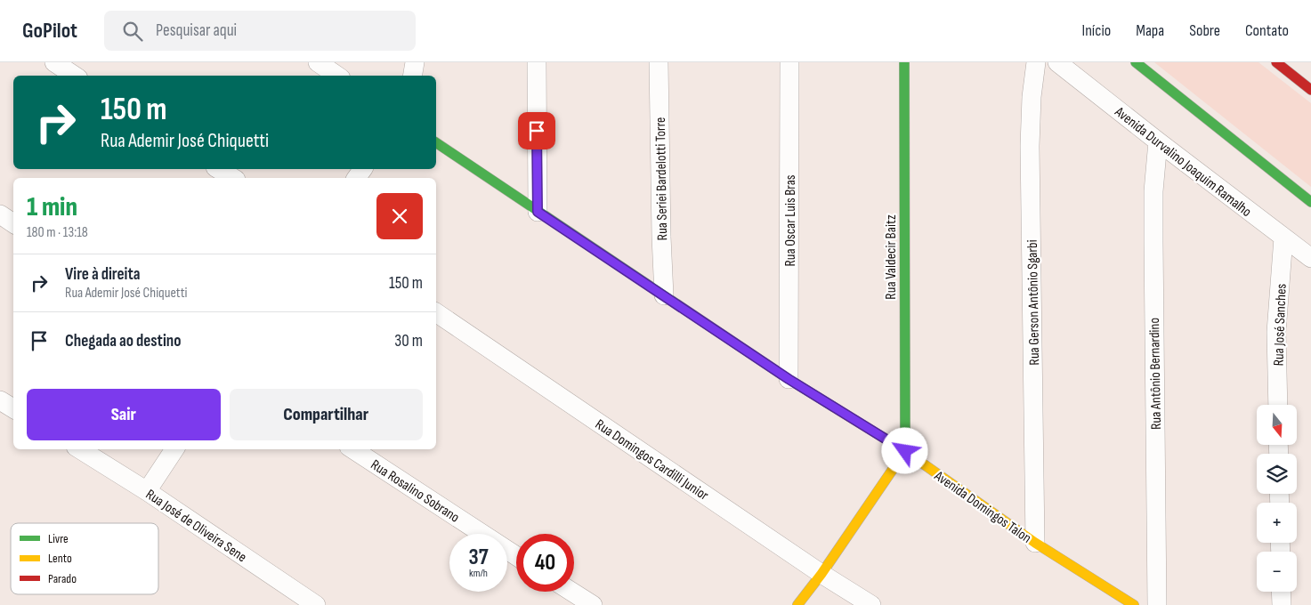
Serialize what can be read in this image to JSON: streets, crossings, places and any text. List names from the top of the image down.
{
  "streets": {
    "street": [
      "Avenida Durvalino Joaquim Ramalho",
      "Rua Seriei Bardelotti Torre",
      "Rua Oscar Luis Bras",
      "Rua Valdecir Baitz",
      "Rua Gerson Antônio Sgarbi",
      "Rua José Sanches",
      "Rua Antônio Bernardino",
      "Rua Domingos Cardilli Junior",
      "Rua Rosalino Sobrano",
      "Avenida Domingos Talon",
      "Rua José de Oliveira Sene"
    ]
  },
  "crossings": [
    ["Avenida Durvalino Joaquim Ramalho", "Rua José Sanches"],
    ["Avenida Durvalino Joaquim Ramalho", "Rua Antônio Bernardino"],
    ["Rua Seriei Bardelotti Torre", "Avenida Domingos Talon"],
    ["Rua Oscar Luis Bras", "Avenida Domingos Talon"],
    ["Rua Valdecir Baitz", "Avenida Domingos Talon"],
    ["Rua Gerson Antônio Sgarbi", "Avenida Domingos Talon"]
  ],
  "legend": ["Livre", "Lento", "Parado"],
  "north": "bottom",
  "page": {
    "header": "GoPilot",
    "search": "Pesquisar aqui",
    "nav": [
      "Início",
      "Mapa",
      "Sobre",
      "Contato"
    ],
    "turn": ["150 m", "Rua Ademir José Chiquetti"],
    "heading": ["1 min", "180 m · 13:18"],
    "list": [
      {
        "name": "Vire à direita",
        "note": "Rua Ademir José Chiquetti",
        "value": "150 m"
      },
      {
        "name": "Chegada ao destino",
        "value": "30 m"
      }
    ],
    "buttons": ["Sair", "Compartilhar"],
    "map_buttons": ["+", "−"],
    "speed": "37 km/h",
    "limit": "40"
  }
}
